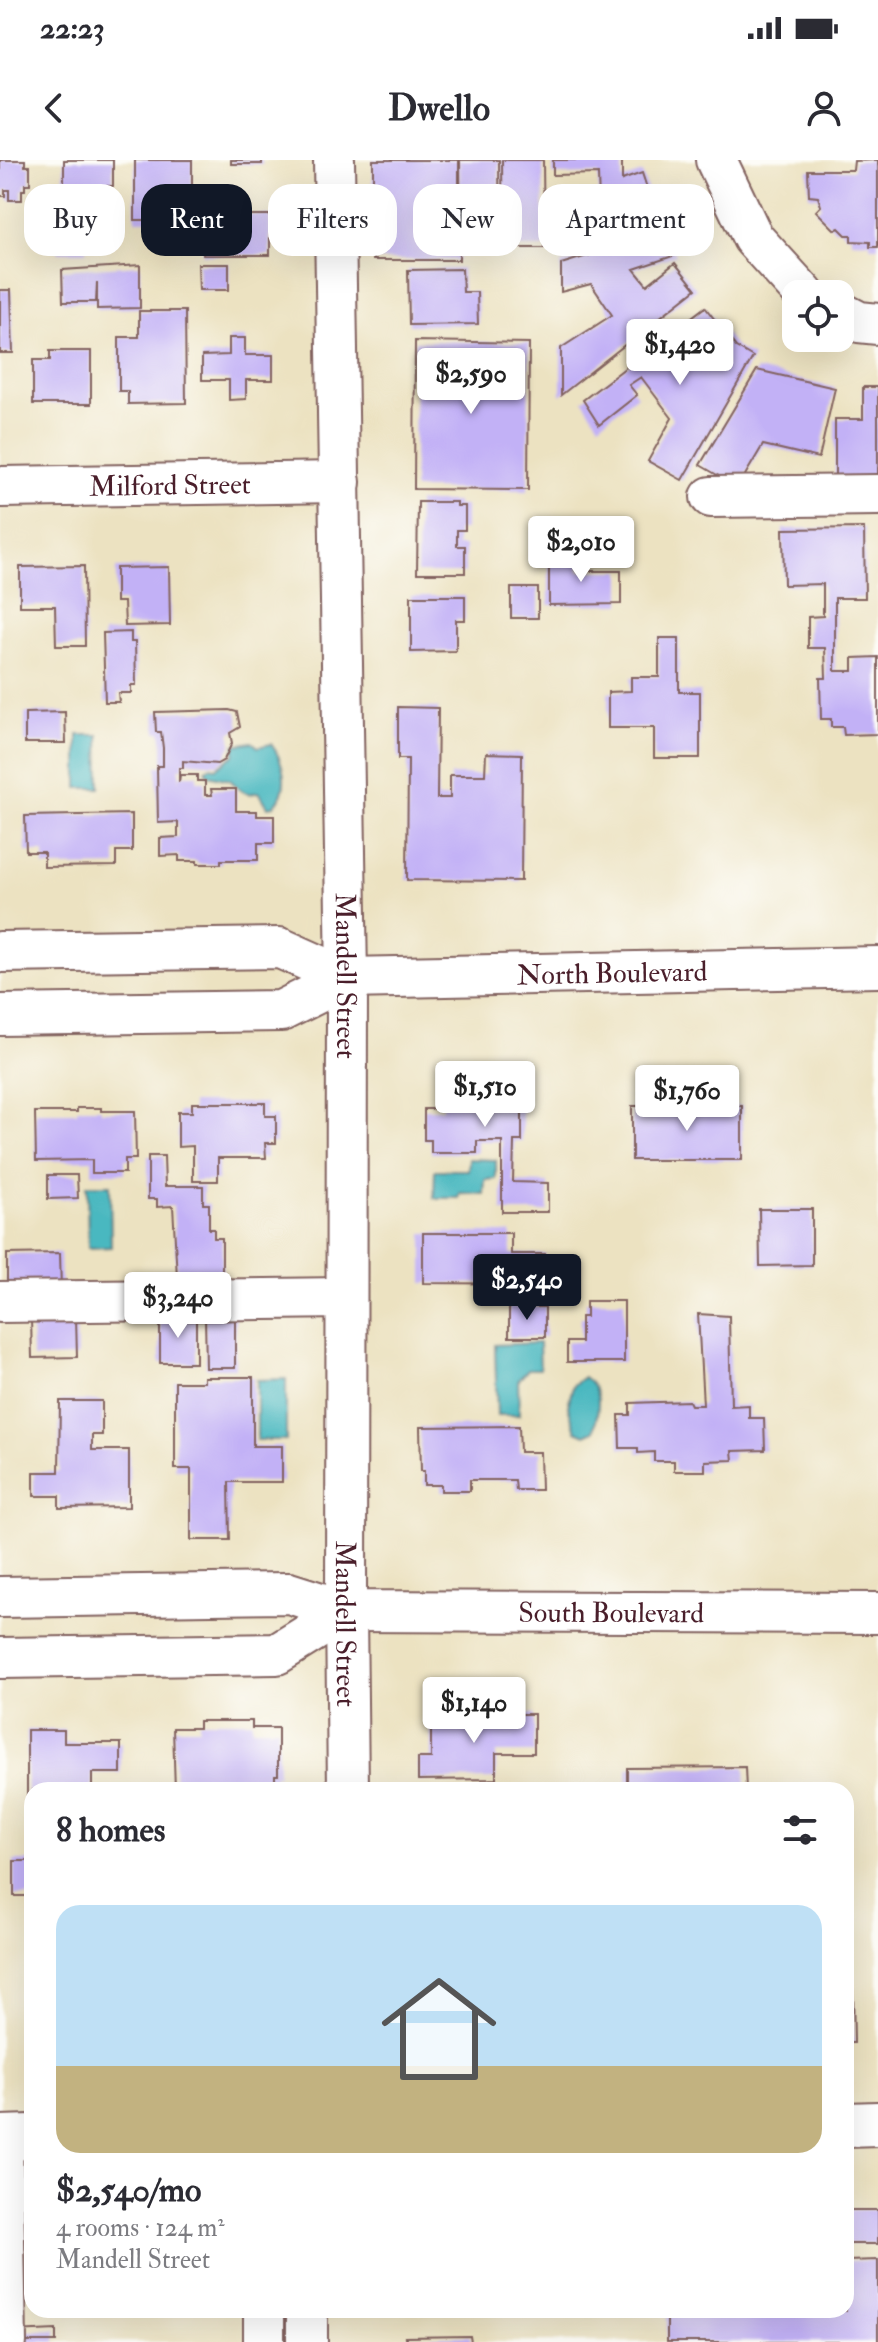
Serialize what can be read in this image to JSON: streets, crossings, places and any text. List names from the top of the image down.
{
  "streets": {
    "street": [
      "Milford Street",
      "North Boulevard",
      "Mandell Street",
      "South Boulevard"
    ]
  },
  "crossings": [
    ["Milford Street", "Mandell Street"],
    ["North Boulevard", "Mandell Street"],
    ["Mandell Street", "South Boulevard"]
  ],
  "page": {
    "status": "22:23",
    "header": "Dwello",
    "chip": [
      "Buy",
      "Rent",
      "Filters",
      "New",
      "Apartment"
    ],
    "price": [
      "$1,420",
      "$2,590",
      "$2,010",
      "$1,510",
      "$1,760",
      "$2,540",
      "$3,240",
      "$1,140"
    ],
    "heading": "8 homes",
    "list": [
      {
        "name": "$2,540/mo",
        "note": "4 rooms · 124 m² · Mandell Street"
      }
    ]
  }
}
